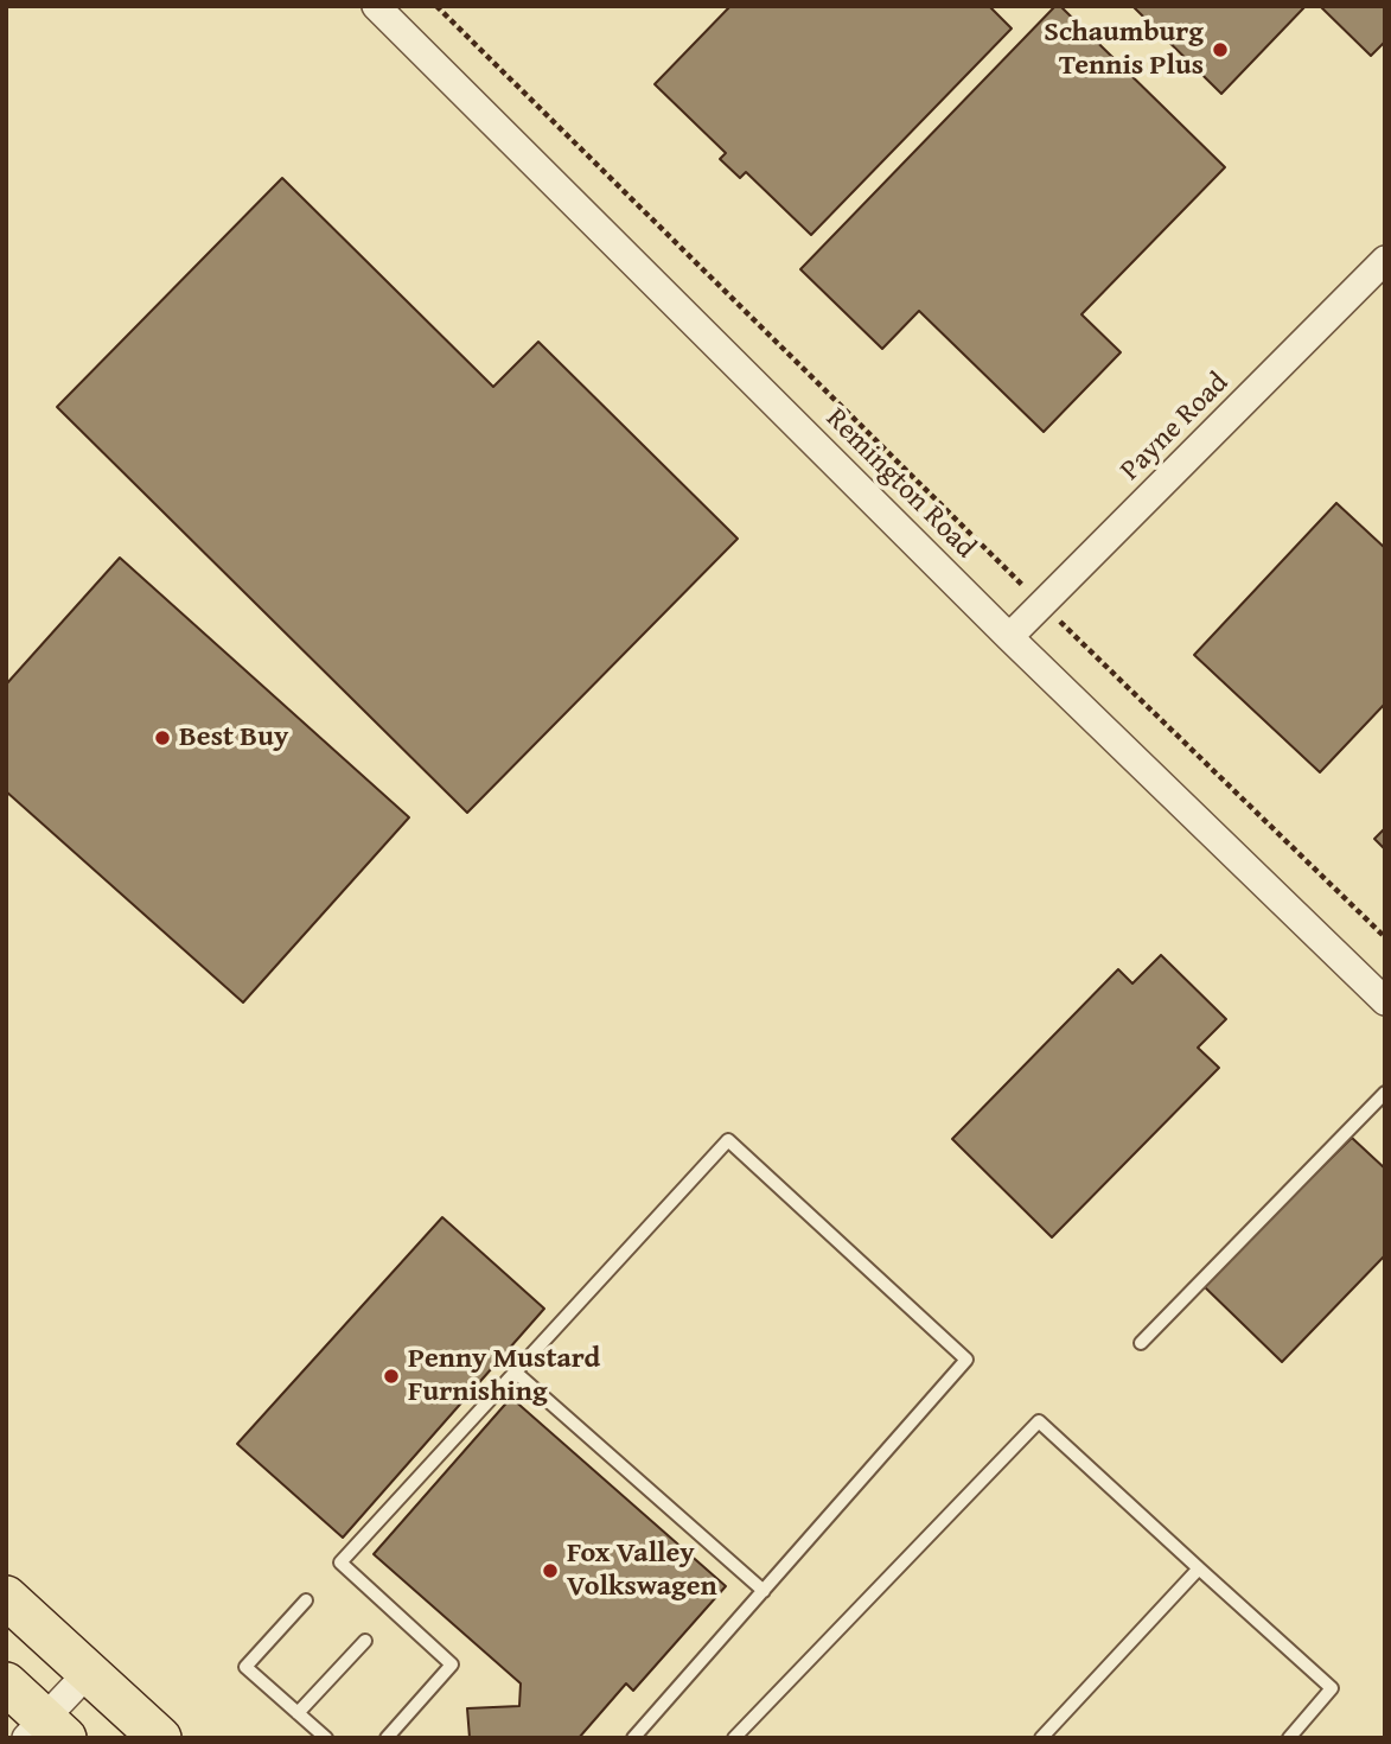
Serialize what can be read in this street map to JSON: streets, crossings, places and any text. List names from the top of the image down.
{
  "streets": {
    "street": ["Payne Road", "Remington Road"]
  },
  "crossings": [
    ["Payne Road", "Remington Road"]
  ],
  "places": [
    "Schaumburg Tennis Plus",
    "Best Buy",
    "Penny Mustard Furnishing",
    "Fox Valley Volkswagen"
  ]
}
